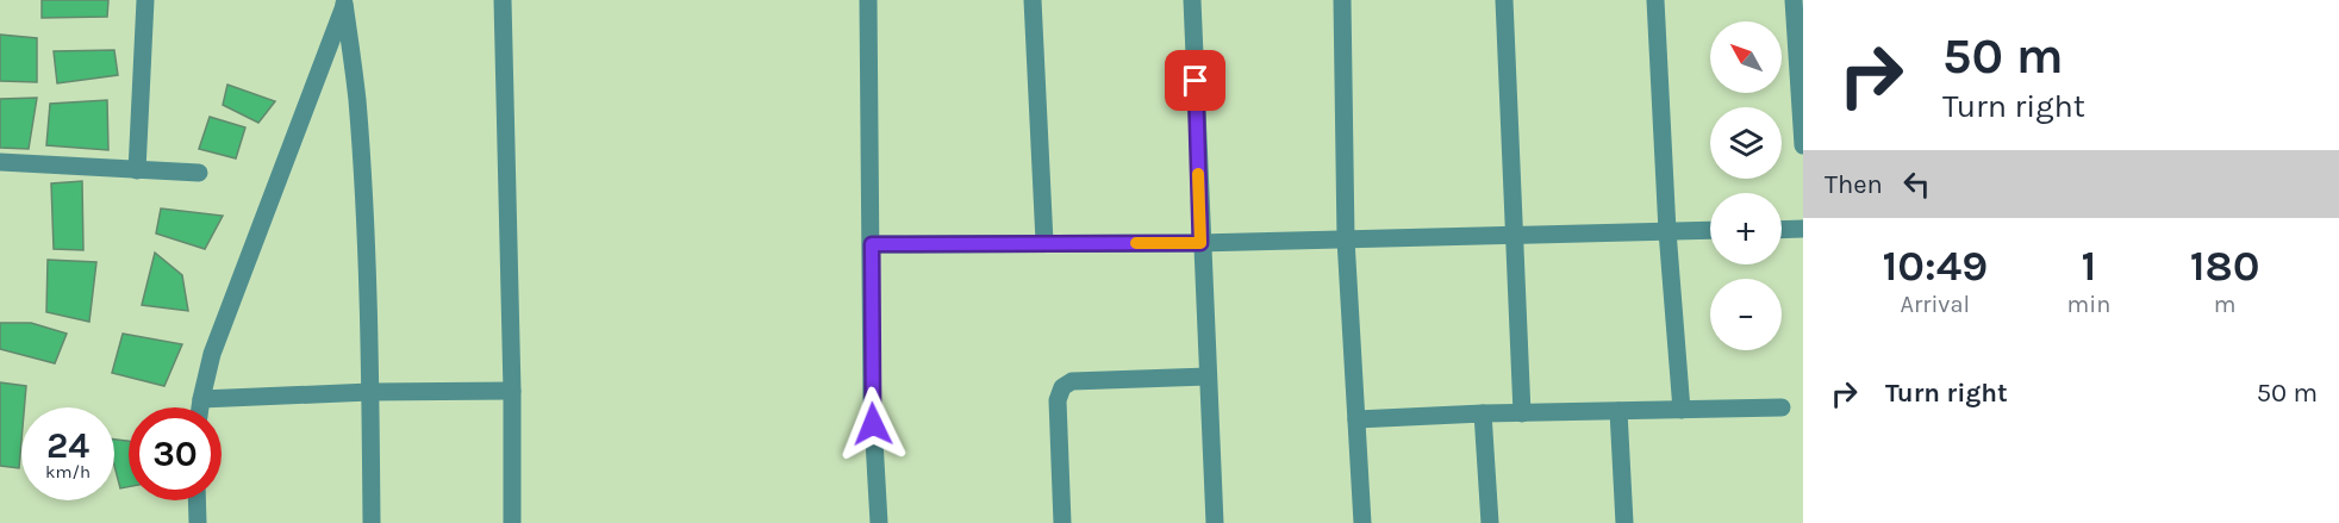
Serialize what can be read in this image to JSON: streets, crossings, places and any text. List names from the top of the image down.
{
  "north": "top left",
  "page": {
    "turn": ["50 m", "Turn right"],
    "map_buttons": ["+", "−"],
    "then": "Then",
    "eta": [
      "10:49",
      "Arrival",
      "1",
      "min",
      "180",
      "m"
    ],
    "list": [
      {
        "name": "Turn right",
        "value": "50 m"
      }
    ],
    "speed": "24 km/h",
    "limit": "30"
  }
}
